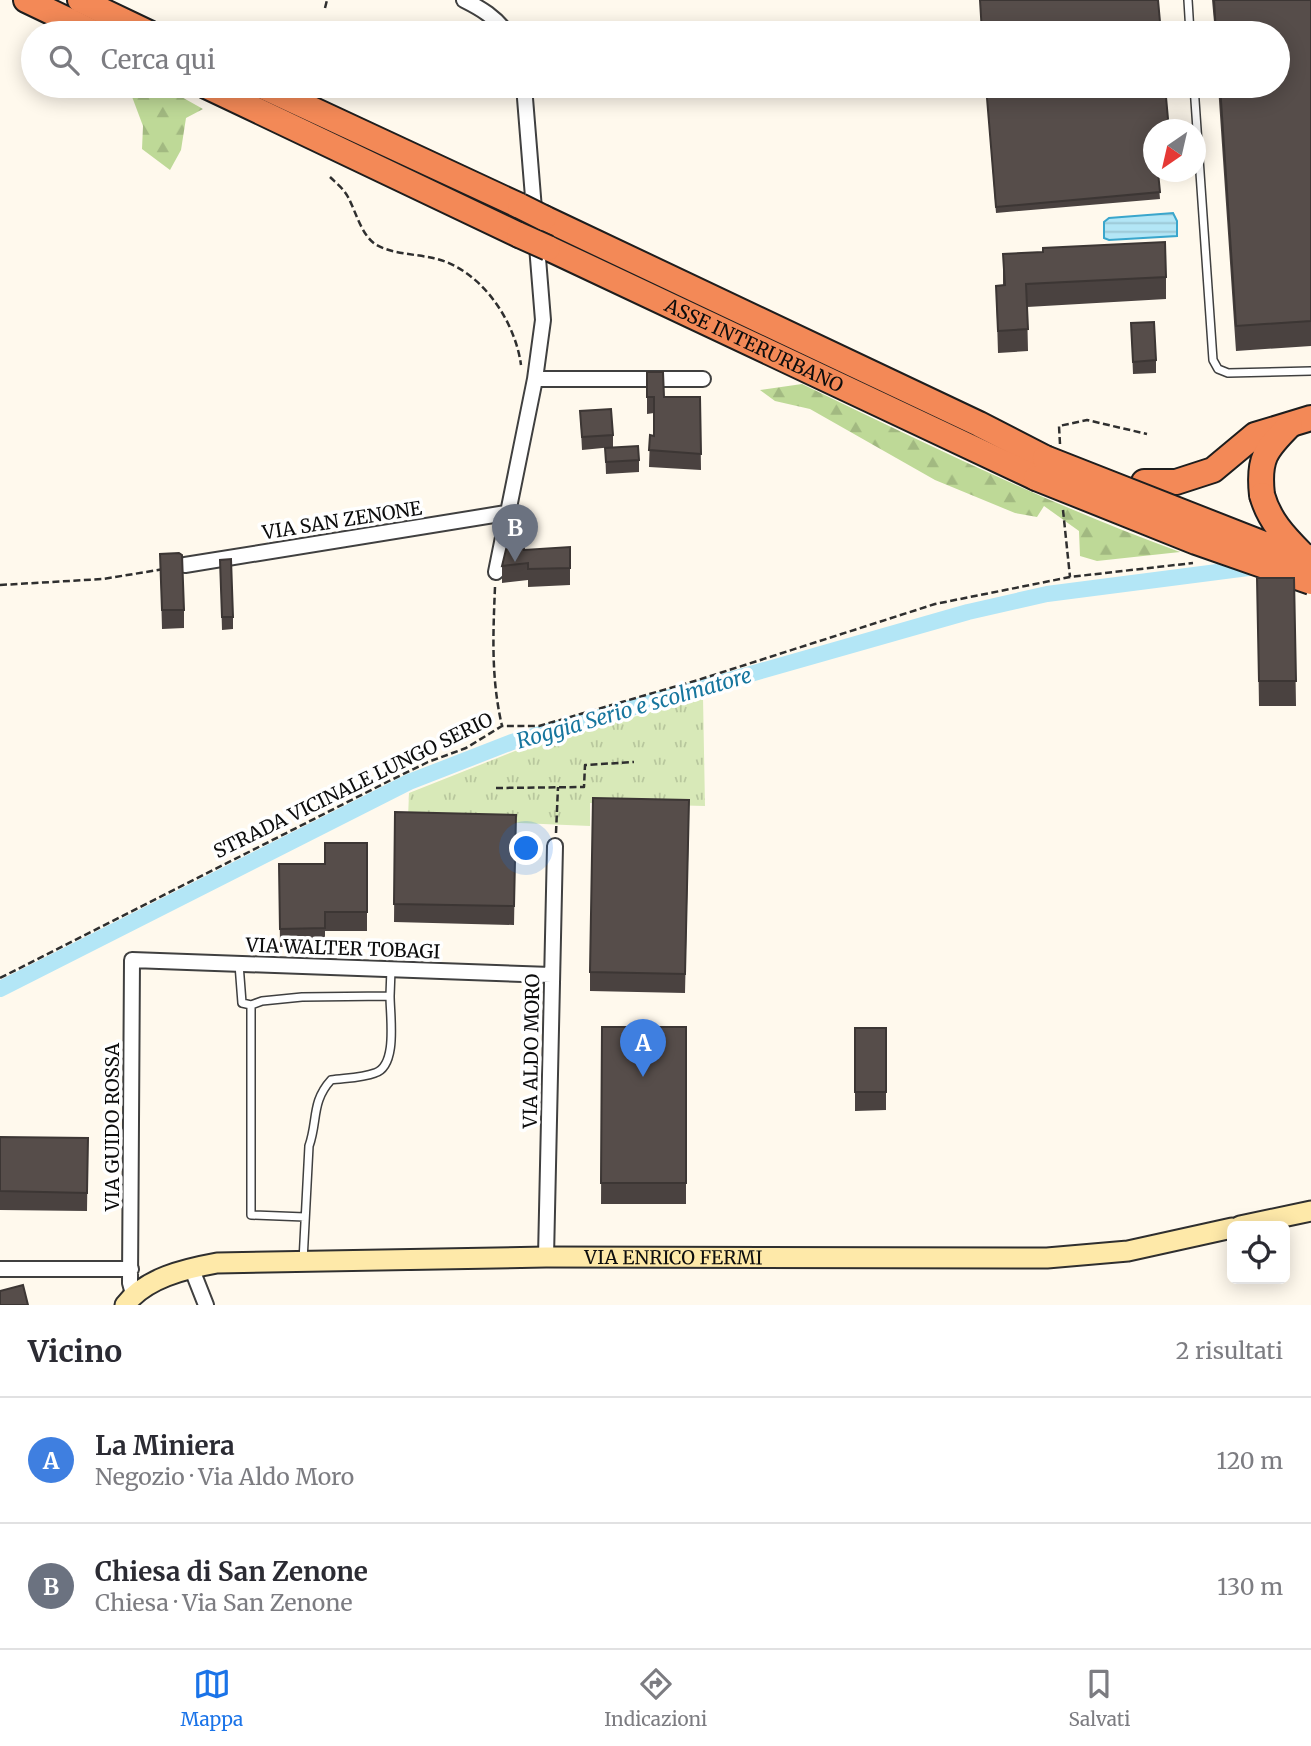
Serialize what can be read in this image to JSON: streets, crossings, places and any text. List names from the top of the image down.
{
  "streets": {
    "highway": ["ASSE INTERURBANO"],
    "street": [
      "VIA SAN ZENONE",
      "VIA WALTER TOBAGI",
      "VIA ALDO MORO",
      "VIA GUIDO ROSSA",
      "VIA ENRICO FERMI"
    ],
    "path": ["STRADA VICINALE LUNGO SERIO"]
  },
  "crossings": [
    ["VIA WALTER TOBAGI", "VIA ALDO MORO"],
    ["VIA WALTER TOBAGI", "VIA GUIDO ROSSA"],
    ["VIA ALDO MORO", "VIA ENRICO FERMI"],
    ["VIA GUIDO ROSSA", "VIA ENRICO FERMI"]
  ],
  "water": ["Roggia Serio e scolmatore"],
  "north": "bottom left",
  "page": {
    "search": "Cerca qui",
    "pins": ["B", "A"],
    "heading": ["Vicino", "2 risultati"],
    "list": [
      {
        "mark": "A",
        "name": "La Miniera",
        "note": "Negozio · Via Aldo Moro",
        "value": "120 m"
      },
      {
        "mark": "B",
        "name": "Chiesa di San Zenone",
        "note": "Chiesa · Via San Zenone",
        "value": "130 m"
      }
    ],
    "nav": ["Mappa", "Indicazioni", "Salvati"]
  }
}
